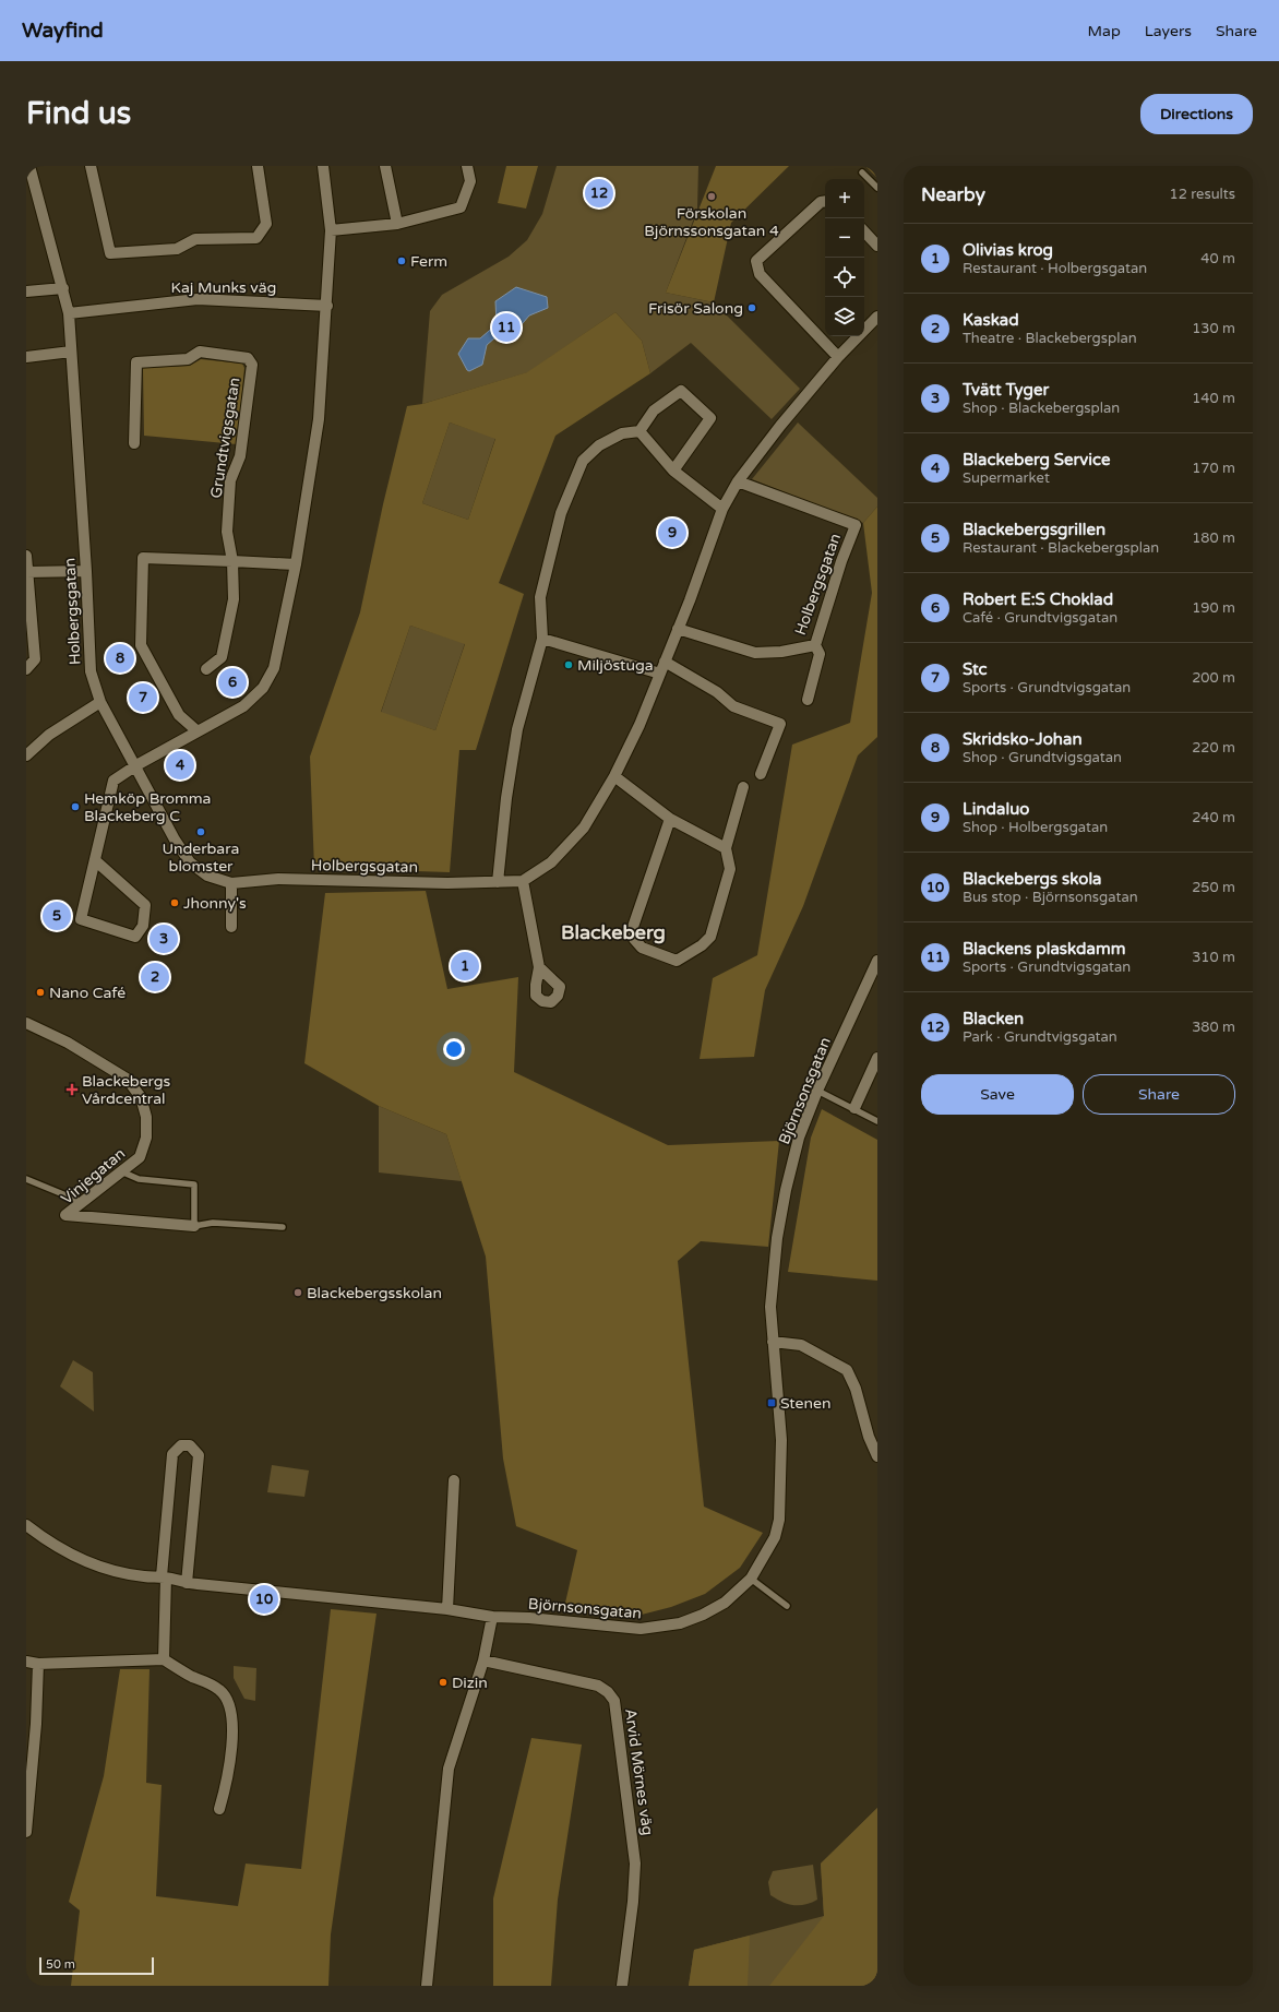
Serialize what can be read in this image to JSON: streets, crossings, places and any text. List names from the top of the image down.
{
  "streets": {
    "street": [
      "Kaj Munks väg",
      "Grundtvigsgatan",
      "Holbergsgatan",
      "Björnsonsgatan",
      "Vinjegatan",
      "Arvid Mörnes väg"
    ]
  },
  "crossings": [
    ["Kaj Munks väg", "Holbergsgatan"]
  ],
  "districts": ["Blackeberg"],
  "places": {
    "other": [
      "Förskolan Björnssonsgatan 4",
      "Ferm",
      "Frisör Salong",
      "Miljöstuga",
      "Hemköp Bromma Blackeberg C",
      "Underbara blomster",
      "Jhonny's",
      "Nano Café",
      "Blackebergsskolan",
      "Dizin"
    ],
    "health": ["Blackebergs Vårdcentral"],
    "transit": ["Stenen"]
  },
  "scale_bar": "50 m",
  "page": {
    "header": "Wayfind",
    "nav": ["Map", "Layers", "Share"],
    "buttons": [
      "Directions",
      ["Save", "Share"]
    ],
    "title": "Find us",
    "heading": ["Nearby", "12 results"],
    "pins": [
      "12",
      "11",
      "9",
      "8",
      "6",
      "7",
      "4",
      "5",
      "3",
      "1",
      "2",
      "10"
    ],
    "map_buttons": ["+", "−"],
    "list": [
      {
        "mark": "1",
        "name": "Olivias krog",
        "note": "Restaurant · Holbergsgatan",
        "value": "40 m"
      },
      {
        "mark": "2",
        "name": "Kaskad",
        "note": "Theatre · Blackebergsplan",
        "value": "130 m"
      },
      {
        "mark": "3",
        "name": "Tvätt Tyger",
        "note": "Shop · Blackebergsplan",
        "value": "140 m"
      },
      {
        "mark": "4",
        "name": "Blackeberg Service",
        "note": "Supermarket",
        "value": "170 m"
      },
      {
        "mark": "5",
        "name": "Blackebergsgrillen",
        "note": "Restaurant · Blackebergsplan",
        "value": "180 m"
      },
      {
        "mark": "6",
        "name": "Robert E:S Choklad",
        "note": "Café · Grundtvigsgatan",
        "value": "190 m"
      },
      {
        "mark": "7",
        "name": "Stc",
        "note": "Sports · Grundtvigsgatan",
        "value": "200 m"
      },
      {
        "mark": "8",
        "name": "Skridsko-Johan",
        "note": "Shop · Grundtvigsgatan",
        "value": "220 m"
      },
      {
        "mark": "9",
        "name": "Lindaluo",
        "note": "Shop · Holbergsgatan",
        "value": "240 m"
      },
      {
        "mark": "10",
        "name": "Blackebergs skola",
        "note": "Bus stop · Björnsonsgatan",
        "value": "250 m"
      },
      {
        "mark": "11",
        "name": "Blackens plaskdamm",
        "note": "Sports · Grundtvigsgatan",
        "value": "310 m"
      },
      {
        "mark": "12",
        "name": "Blacken",
        "note": "Park · Grundtvigsgatan",
        "value": "380 m"
      }
    ],
    "scale": "50 m"
  }
}
